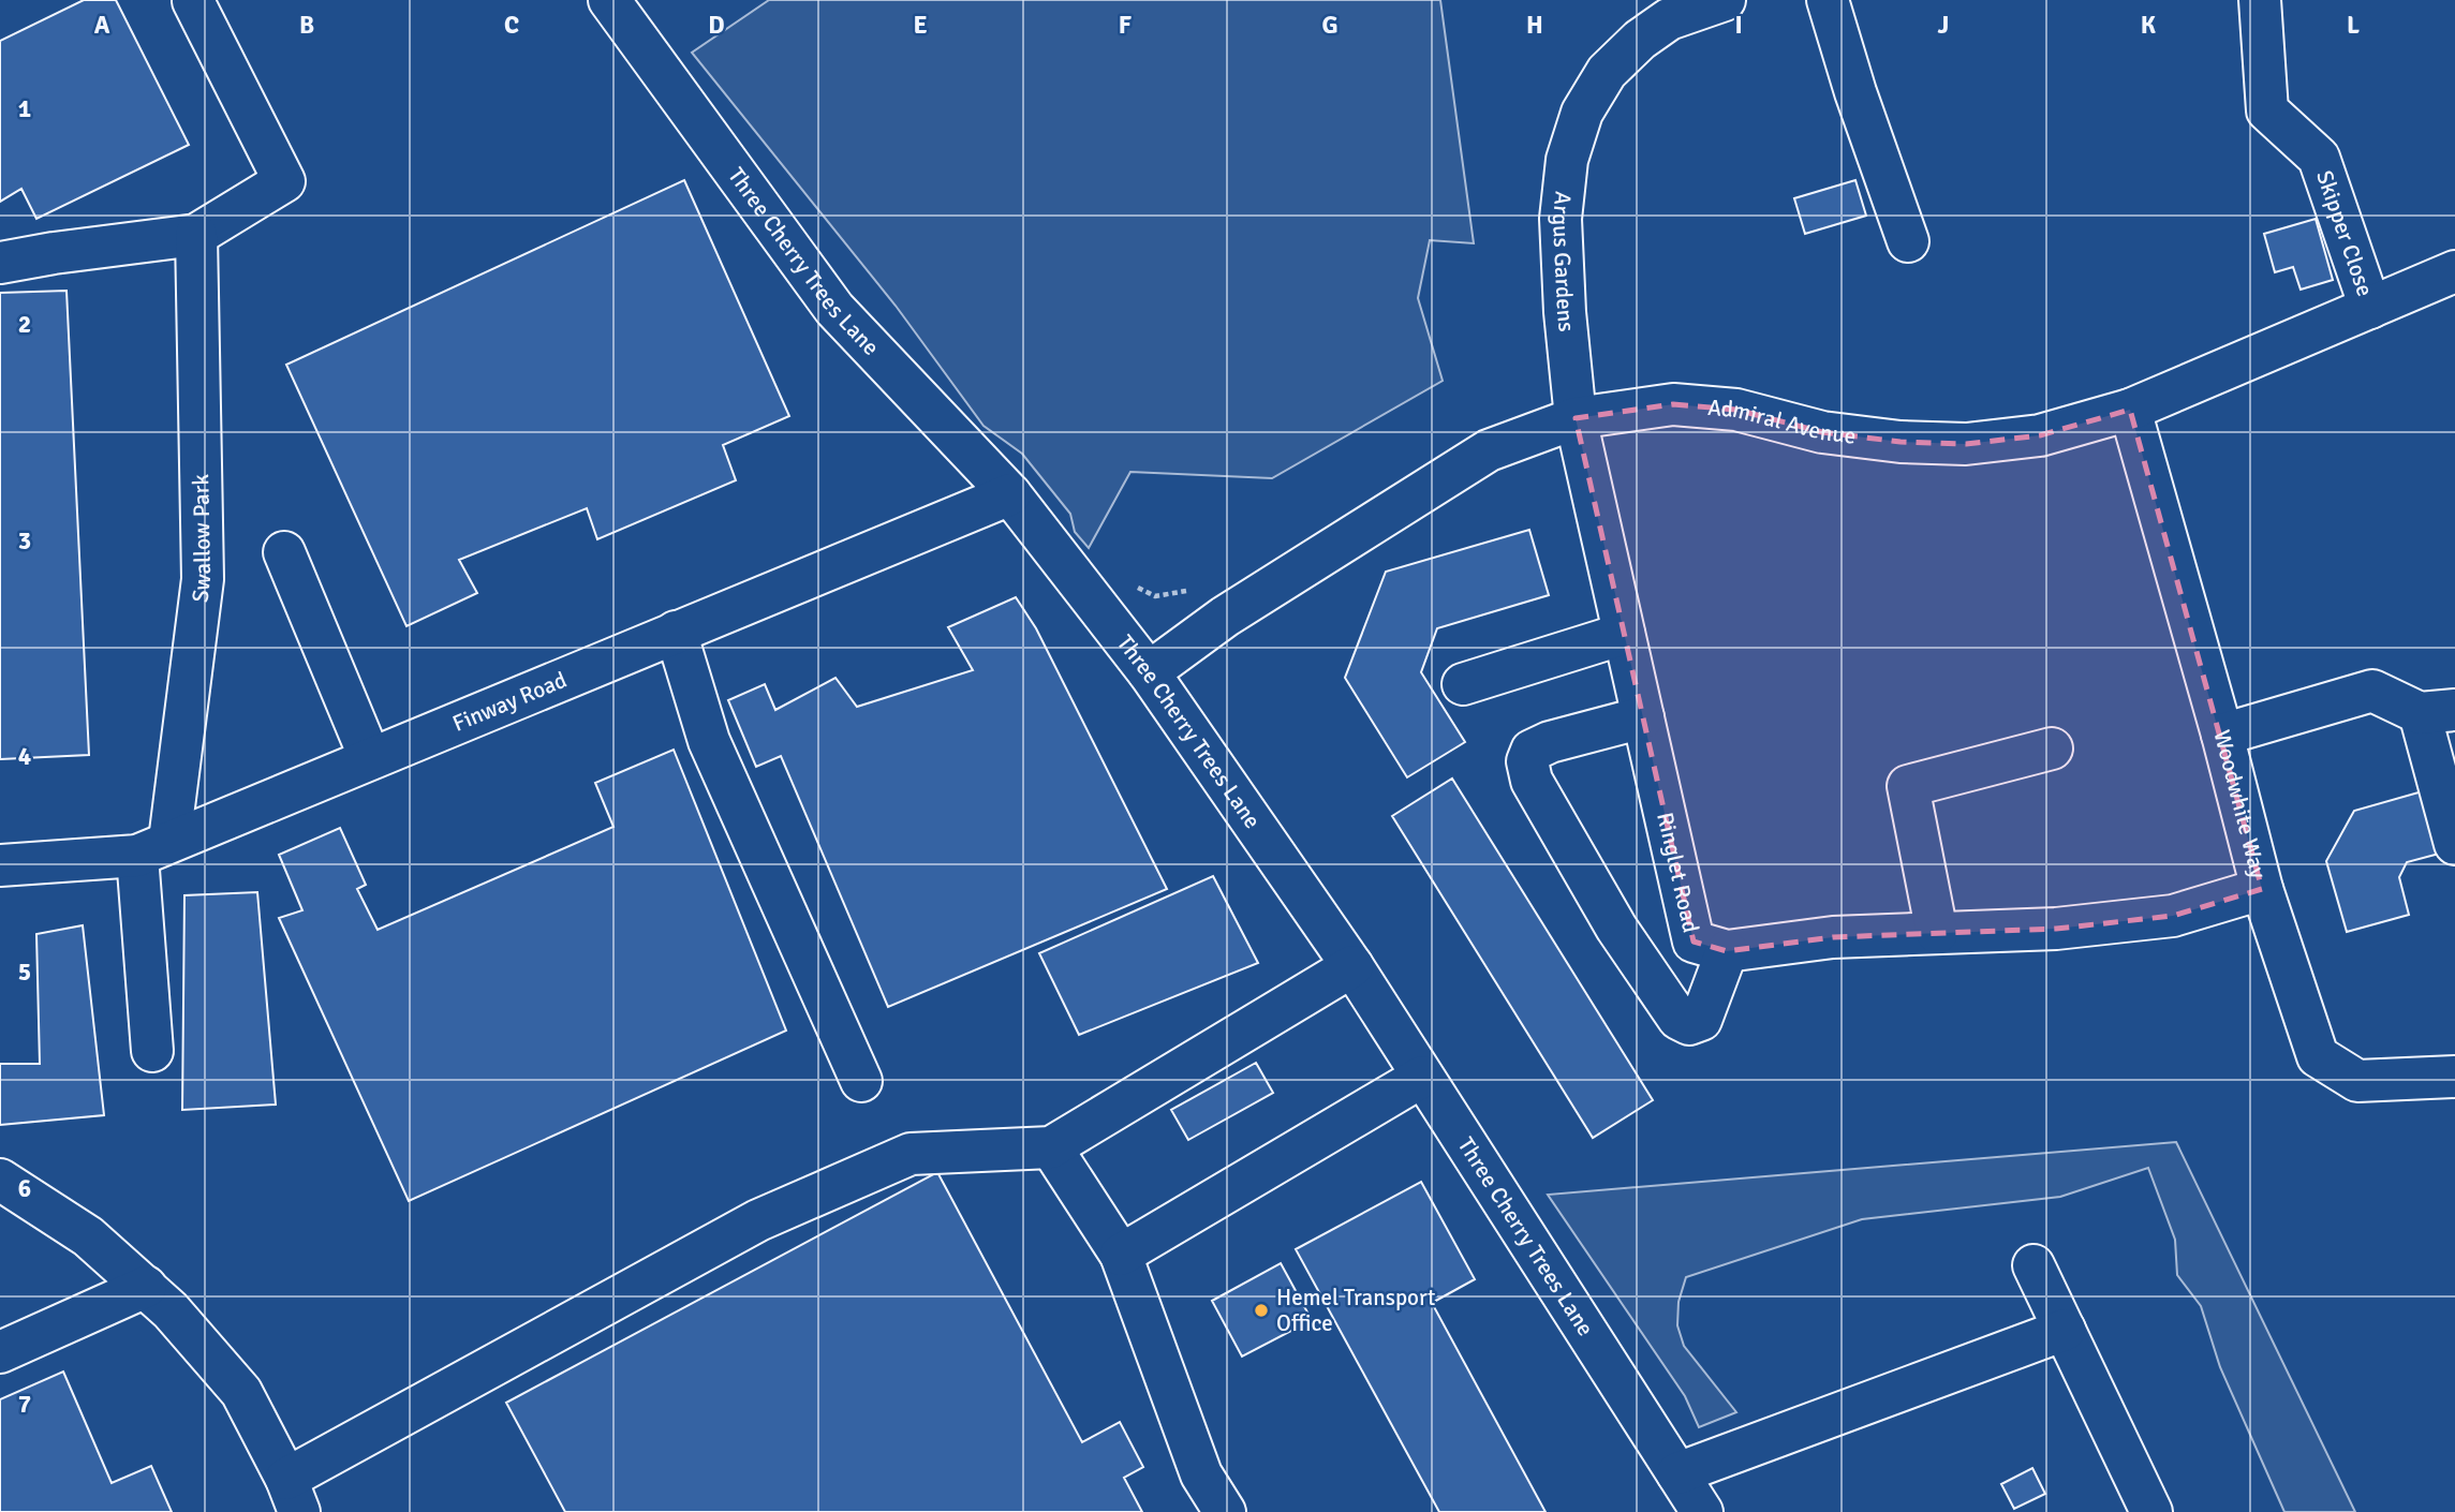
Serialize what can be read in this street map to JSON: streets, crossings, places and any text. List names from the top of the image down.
{
  "streets": {
    "street": [
      "Skipper Close",
      "Three Cherry Trees Lane",
      "Argus Gardens",
      "Admiral Avenue",
      "Swallow Park",
      "Finway Road",
      "Woodwhite Way",
      "Ringlet Road"
    ]
  },
  "crossings": [
    ["Skipper Close", "Admiral Avenue"],
    ["Three Cherry Trees Lane", "Admiral Avenue"],
    ["Three Cherry Trees Lane", "Finway Road"],
    ["Argus Gardens", "Admiral Avenue"],
    ["Argus Gardens", "Ringlet Road"],
    ["Admiral Avenue", "Woodwhite Way"],
    ["Admiral Avenue", "Ringlet Road"],
    ["Swallow Park", "Finway Road"],
    ["Woodwhite Way", "Ringlet Road"]
  ],
  "places": ["Hemel Transport Office"],
  "grid": {
    "columns": [
      "A",
      "B",
      "C",
      "D",
      "E",
      "F",
      "G",
      "H",
      "I",
      "J",
      "K",
      "L"
    ],
    "rows": [
      "1",
      "2",
      "3",
      "4",
      "5",
      "6",
      "7"
    ]
  }
}
